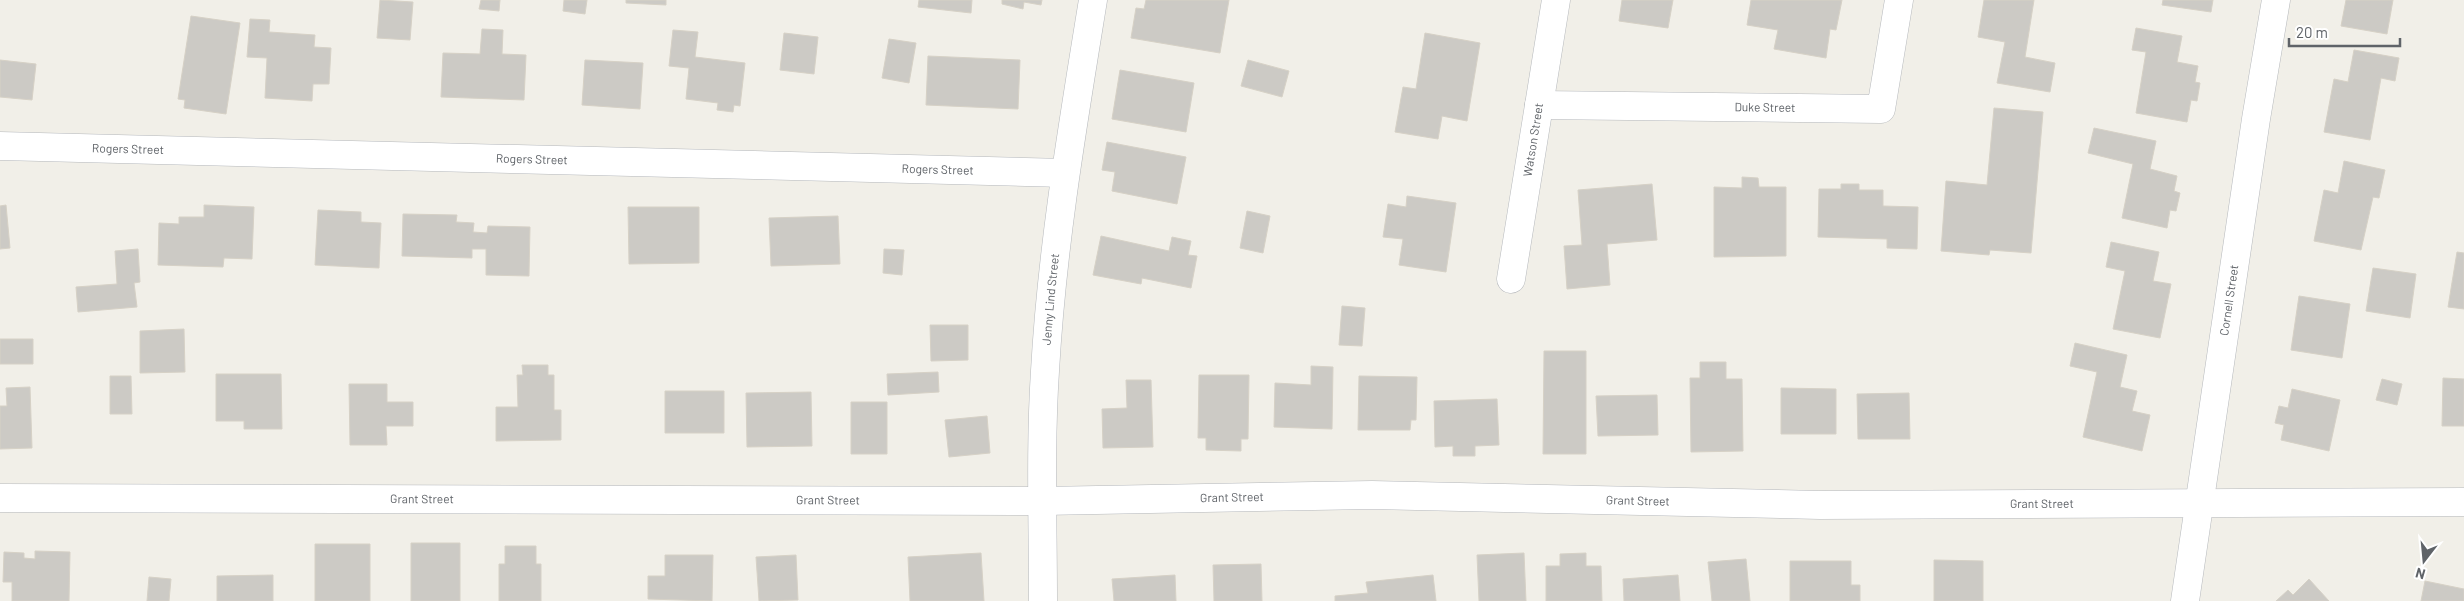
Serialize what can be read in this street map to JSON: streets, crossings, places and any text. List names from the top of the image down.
{
  "streets": {
    "street": [
      "Duke Street",
      "Watson Street",
      "Rogers Street",
      "Jenny Lind Street",
      "Cornell Street",
      "Grant Street"
    ]
  },
  "crossings": [
    ["Duke Street", "Watson Street"],
    ["Rogers Street", "Jenny Lind Street"],
    ["Jenny Lind Street", "Grant Street"],
    ["Cornell Street", "Grant Street"]
  ],
  "scale_bar": "20 m",
  "north": "bottom"
}
